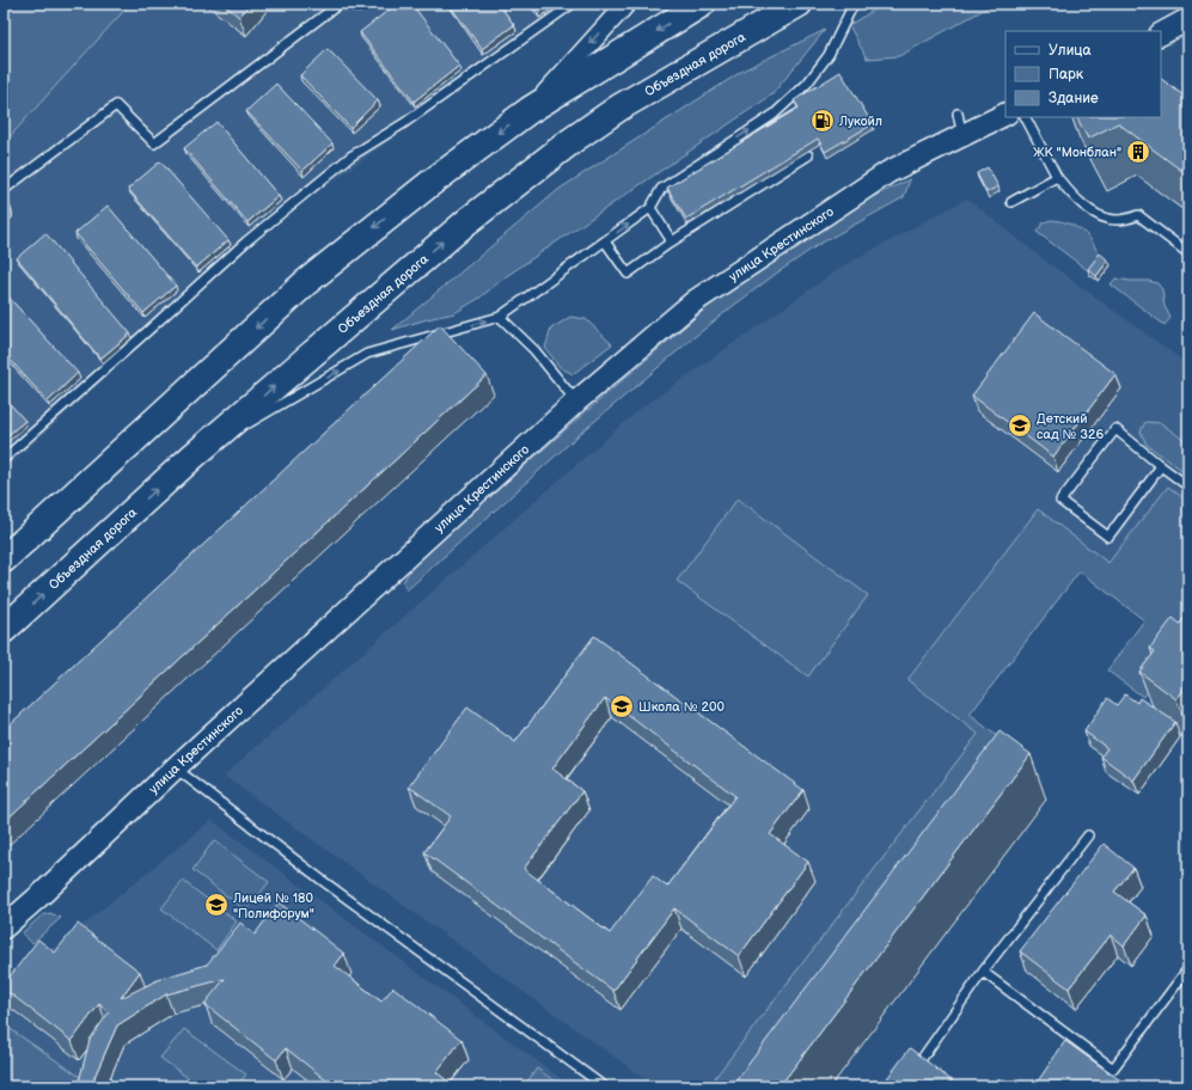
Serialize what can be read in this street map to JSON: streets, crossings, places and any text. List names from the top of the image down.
{
  "streets": {
    "main road": ["Объездная дорога"],
    "street": ["улица Крестинского"]
  },
  "places": {
    "fuel station": ["Лукойл"],
    "building": ["ЖК \"Монблан\""],
    "school or university": ["Детский сад № 326", "Школа № 200", "Лицей № 180 \"Полифорум\""]
  },
  "legend": ["Улица", "Парк", "Здание"]
}
